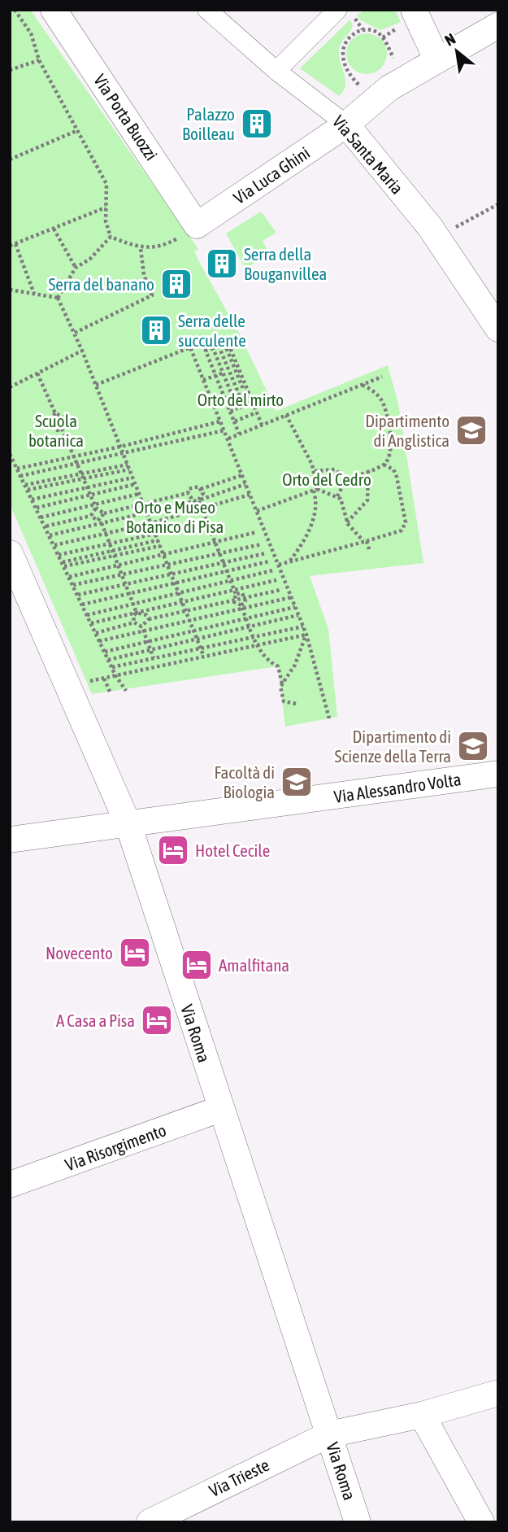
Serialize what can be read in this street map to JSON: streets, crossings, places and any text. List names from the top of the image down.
{
  "streets": {
    "street": [
      "Via Porta Buozzi",
      "Via Santa Maria",
      "Via Luca Ghini",
      "Via Alessandro Volta",
      "Via Roma",
      "Via Risorgimento",
      "Via Trieste"
    ]
  },
  "crossings": [
    ["Via Porta Buozzi", "Via Luca Ghini"],
    ["Via Santa Maria", "Via Luca Ghini"],
    ["Via Alessandro Volta", "Via Roma"],
    ["Via Roma", "Via Risorgimento"],
    ["Via Roma", "Via Trieste"]
  ],
  "parks": [
    "Orto del mirto",
    "Scuola botanica",
    "Orto del Cedro",
    "Orto e Museo Botanico di Pisa"
  ],
  "places": {
    "building": [
      "Palazzo Boilleau",
      "Serra della Bouganvillea",
      "Serra del banano",
      "Serra delle succulente"
    ],
    "school or university": ["Dipartimento di Anglistica", "Dipartimento di Scienze della Terra", "Facoltà di Biologia"],
    "hotel": [
      "Hotel Cecile",
      "Novecento",
      "Amalfitana",
      "A Casa a Pisa"
    ]
  },
  "north": "top left"
}
